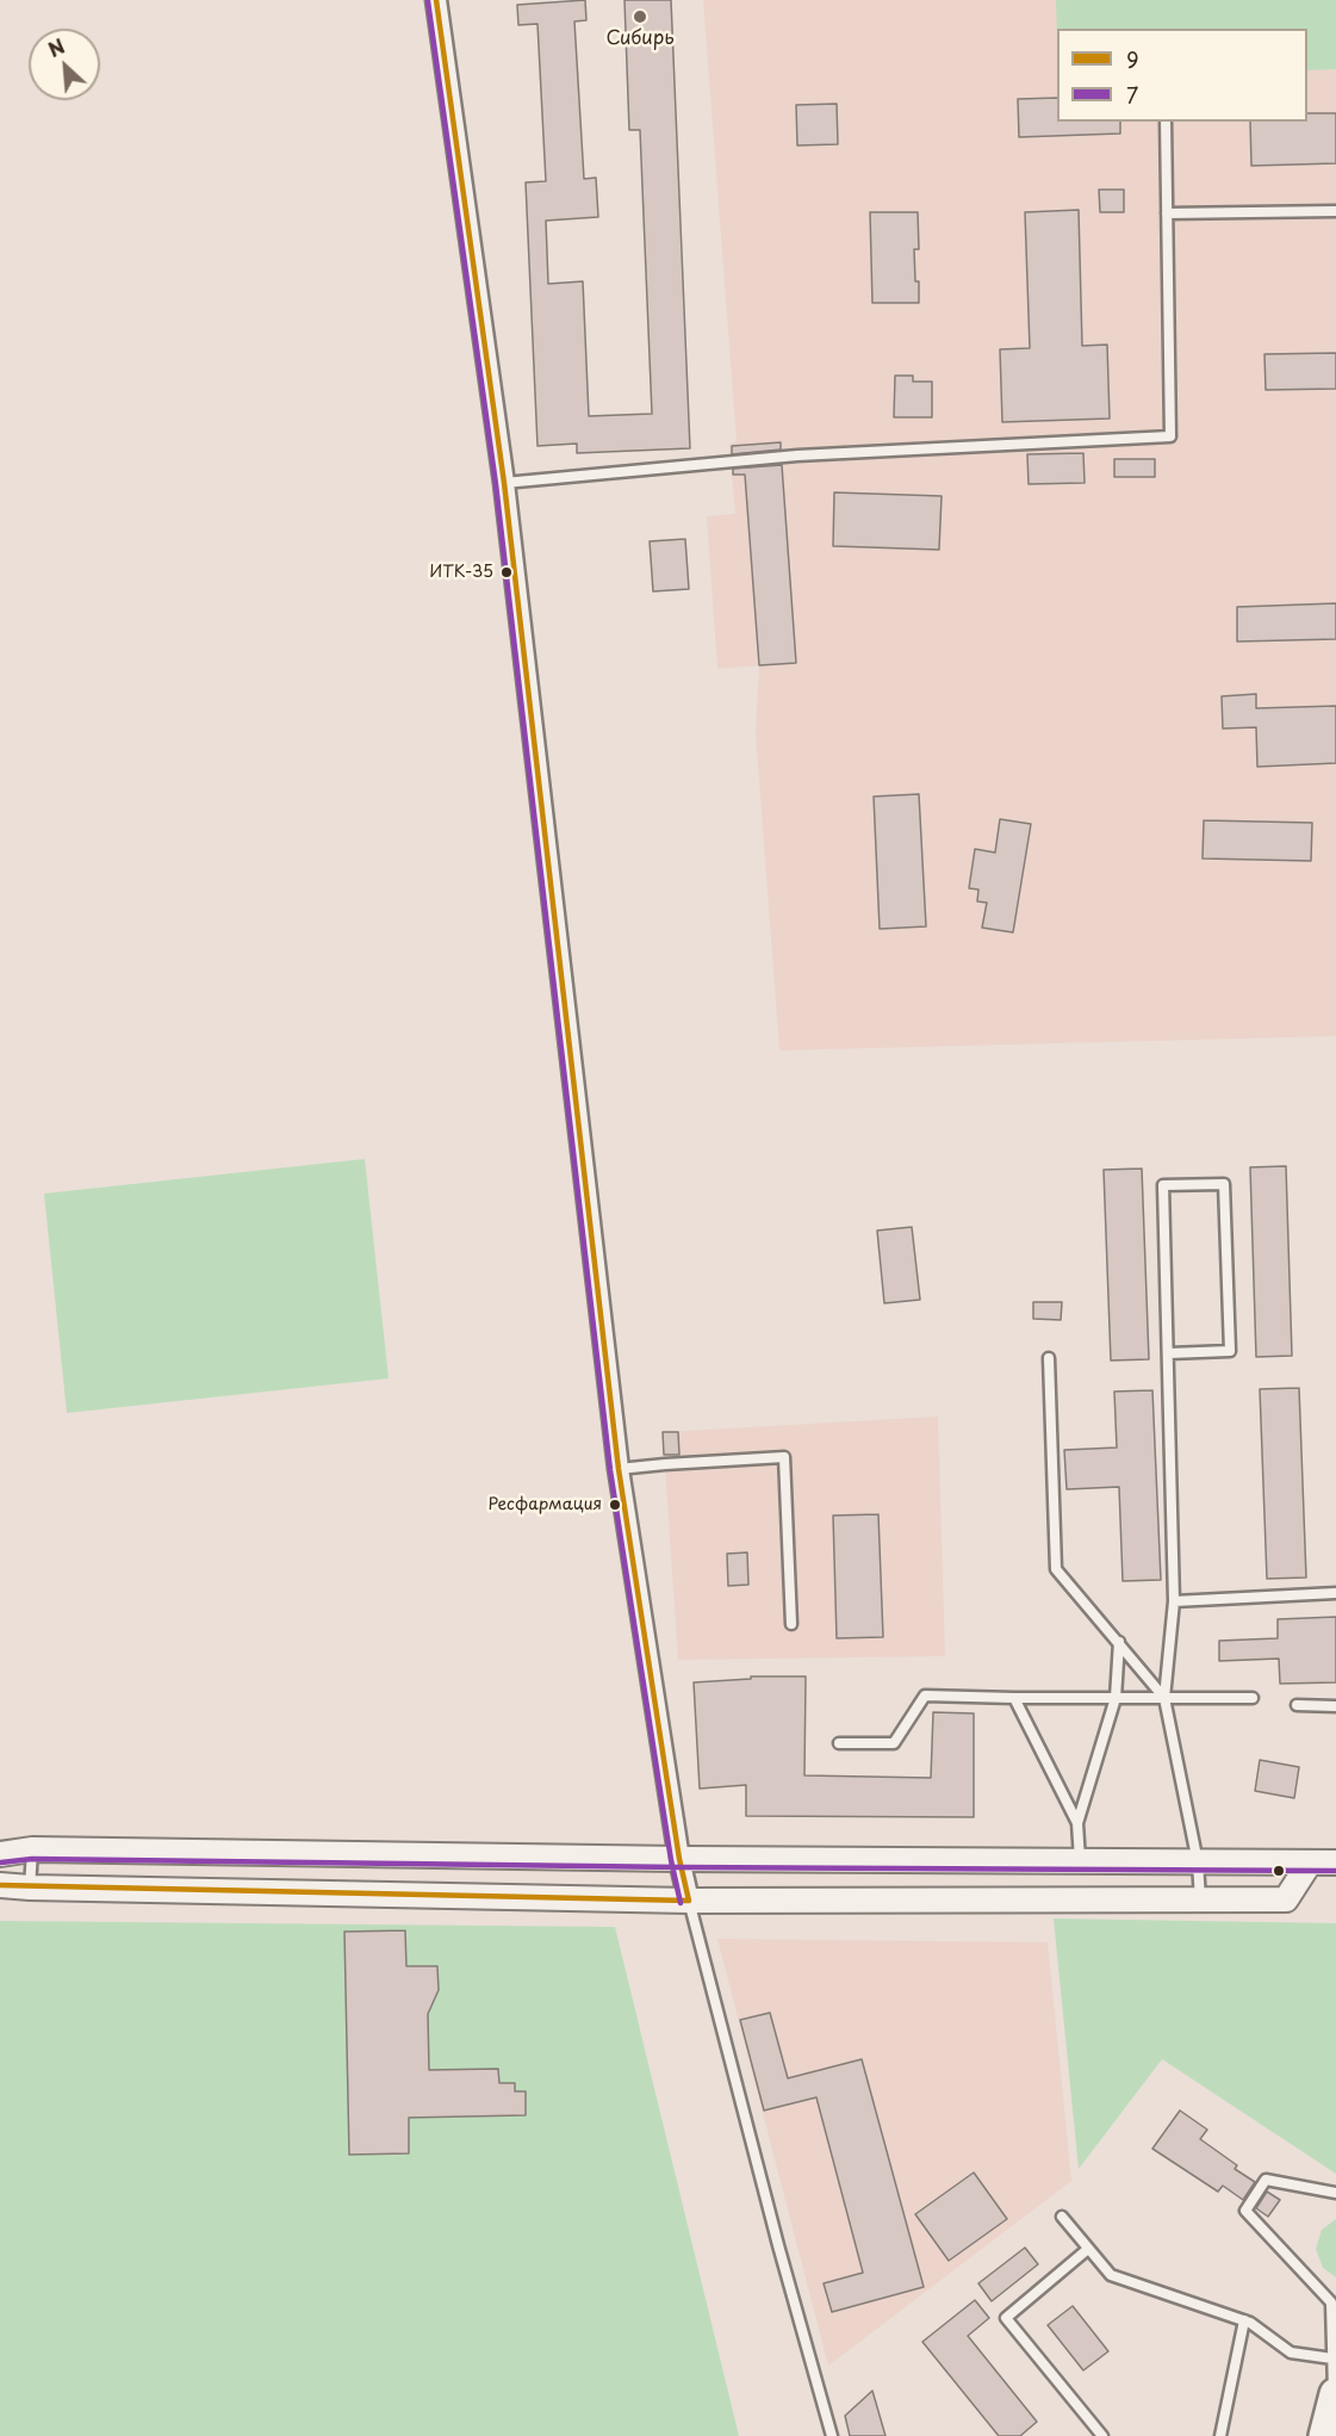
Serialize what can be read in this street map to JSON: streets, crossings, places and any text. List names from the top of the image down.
{
  "places": ["Сибирь", "ИТК-35", "Ресфармация"],
  "lines": ["transit line 9", "transit line 7"],
  "legend": ["9", "7"],
  "north": "top left"
}
